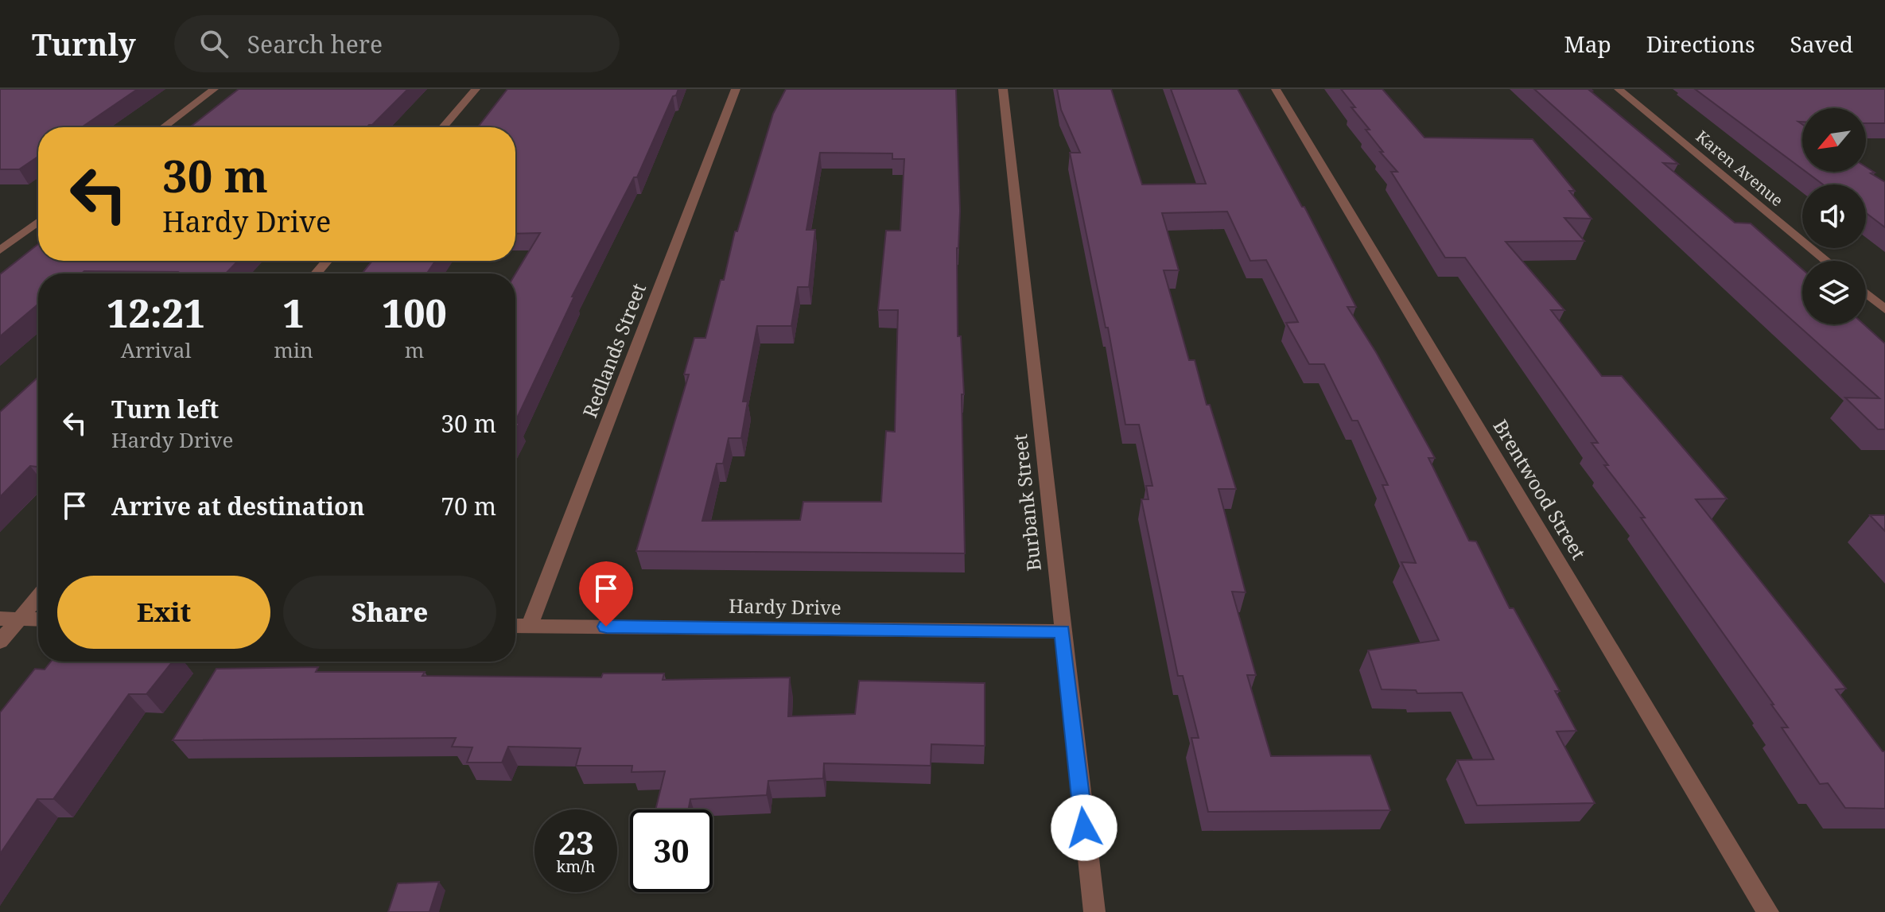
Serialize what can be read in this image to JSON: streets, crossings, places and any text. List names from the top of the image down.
{
  "streets": {
    "street": [
      "Karen Avenue",
      "Redlands Street",
      "Brentwood Street",
      "Burbank Street",
      "Hardy Drive"
    ]
  },
  "crossings": [
    ["Redlands Street", "Hardy Drive"],
    ["Burbank Street", "Hardy Drive"]
  ],
  "north": "bottom left",
  "page": {
    "header": "Turnly",
    "search": "Search here",
    "nav": ["Map", "Directions", "Saved"],
    "turn": ["30 m", "Hardy Drive"],
    "eta": [
      "12:21",
      "Arrival",
      "1",
      "min",
      "100",
      "m"
    ],
    "list": [
      {
        "name": "Turn left",
        "note": "Hardy Drive",
        "value": "30 m"
      },
      {
        "name": "Arrive at destination",
        "value": "70 m"
      }
    ],
    "buttons": ["Exit", "Share"],
    "speed": "23 km/h",
    "limit": "30"
  }
}
